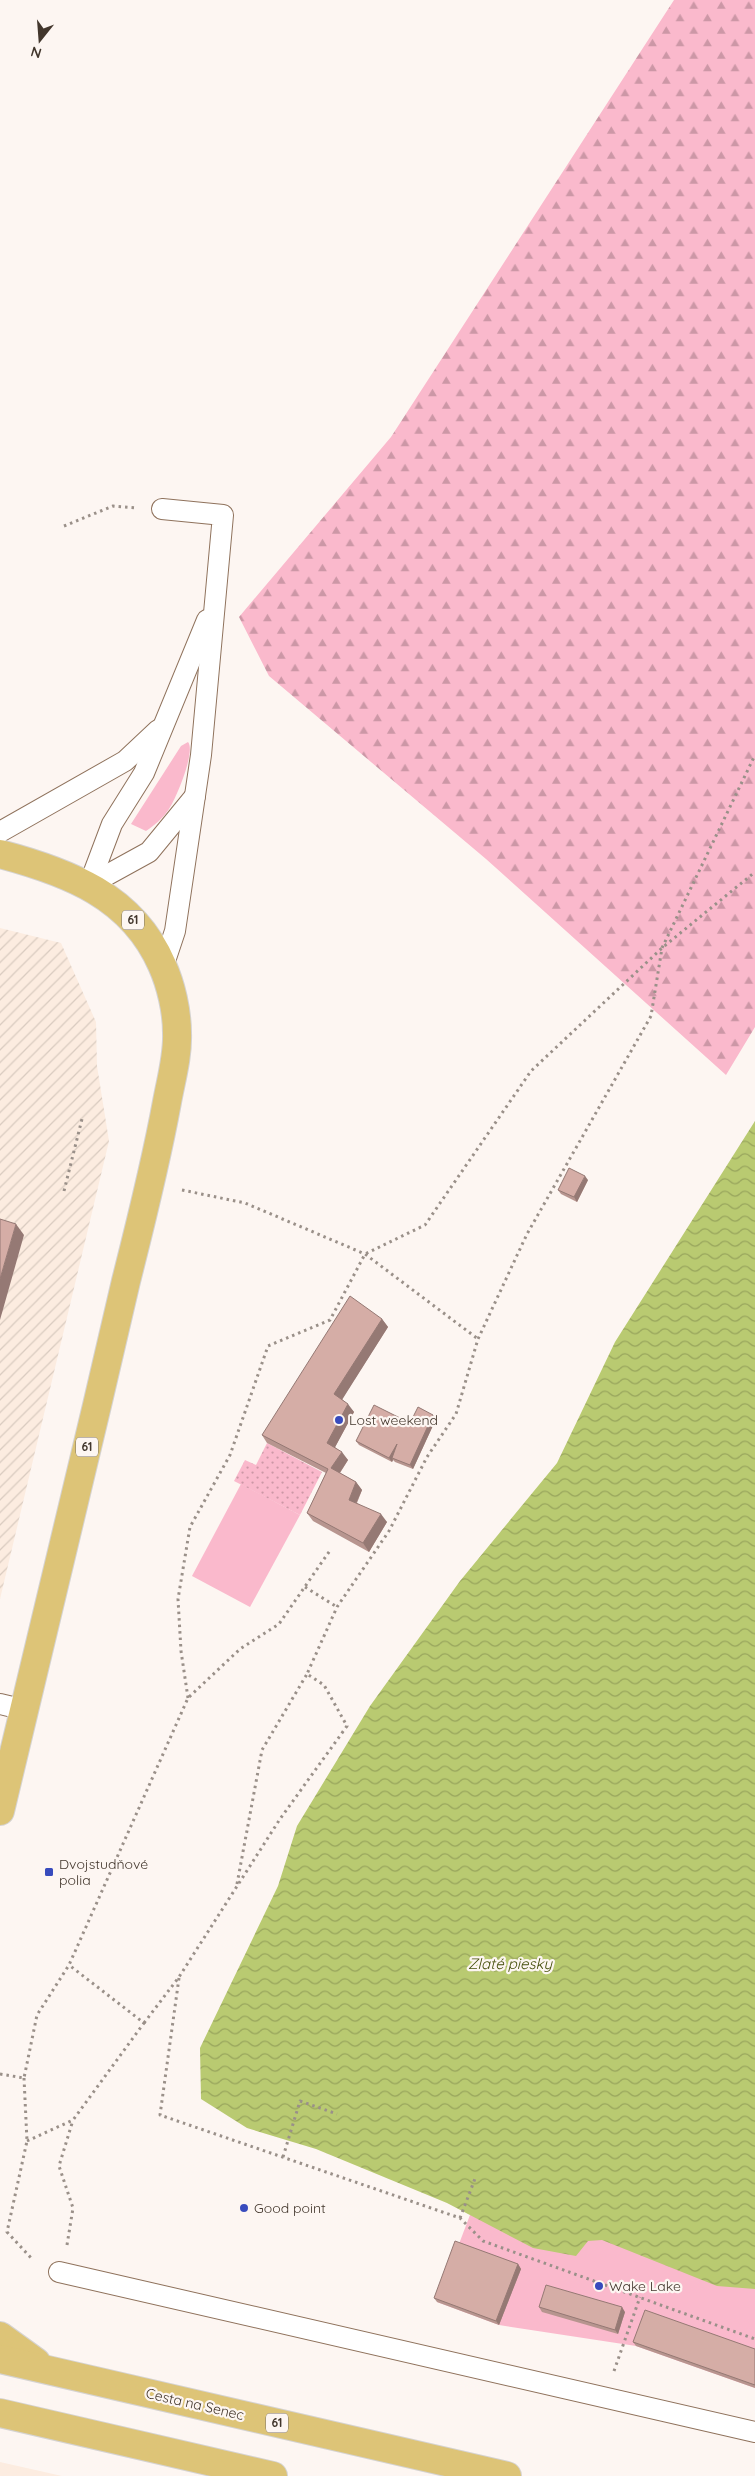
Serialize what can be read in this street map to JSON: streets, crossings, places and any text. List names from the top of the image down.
{
  "streets": {
    "main road": ["61", "Cesta na Senec"]
  },
  "crossings": [
    ["61", "Cesta na Senec"]
  ],
  "water": ["Zlaté piesky"],
  "places": {
    "other": ["Lost weekend", "Good point", "Wake Lake"],
    "transit": ["Dvojstudňové polia"]
  },
  "north": "bottom"
}
